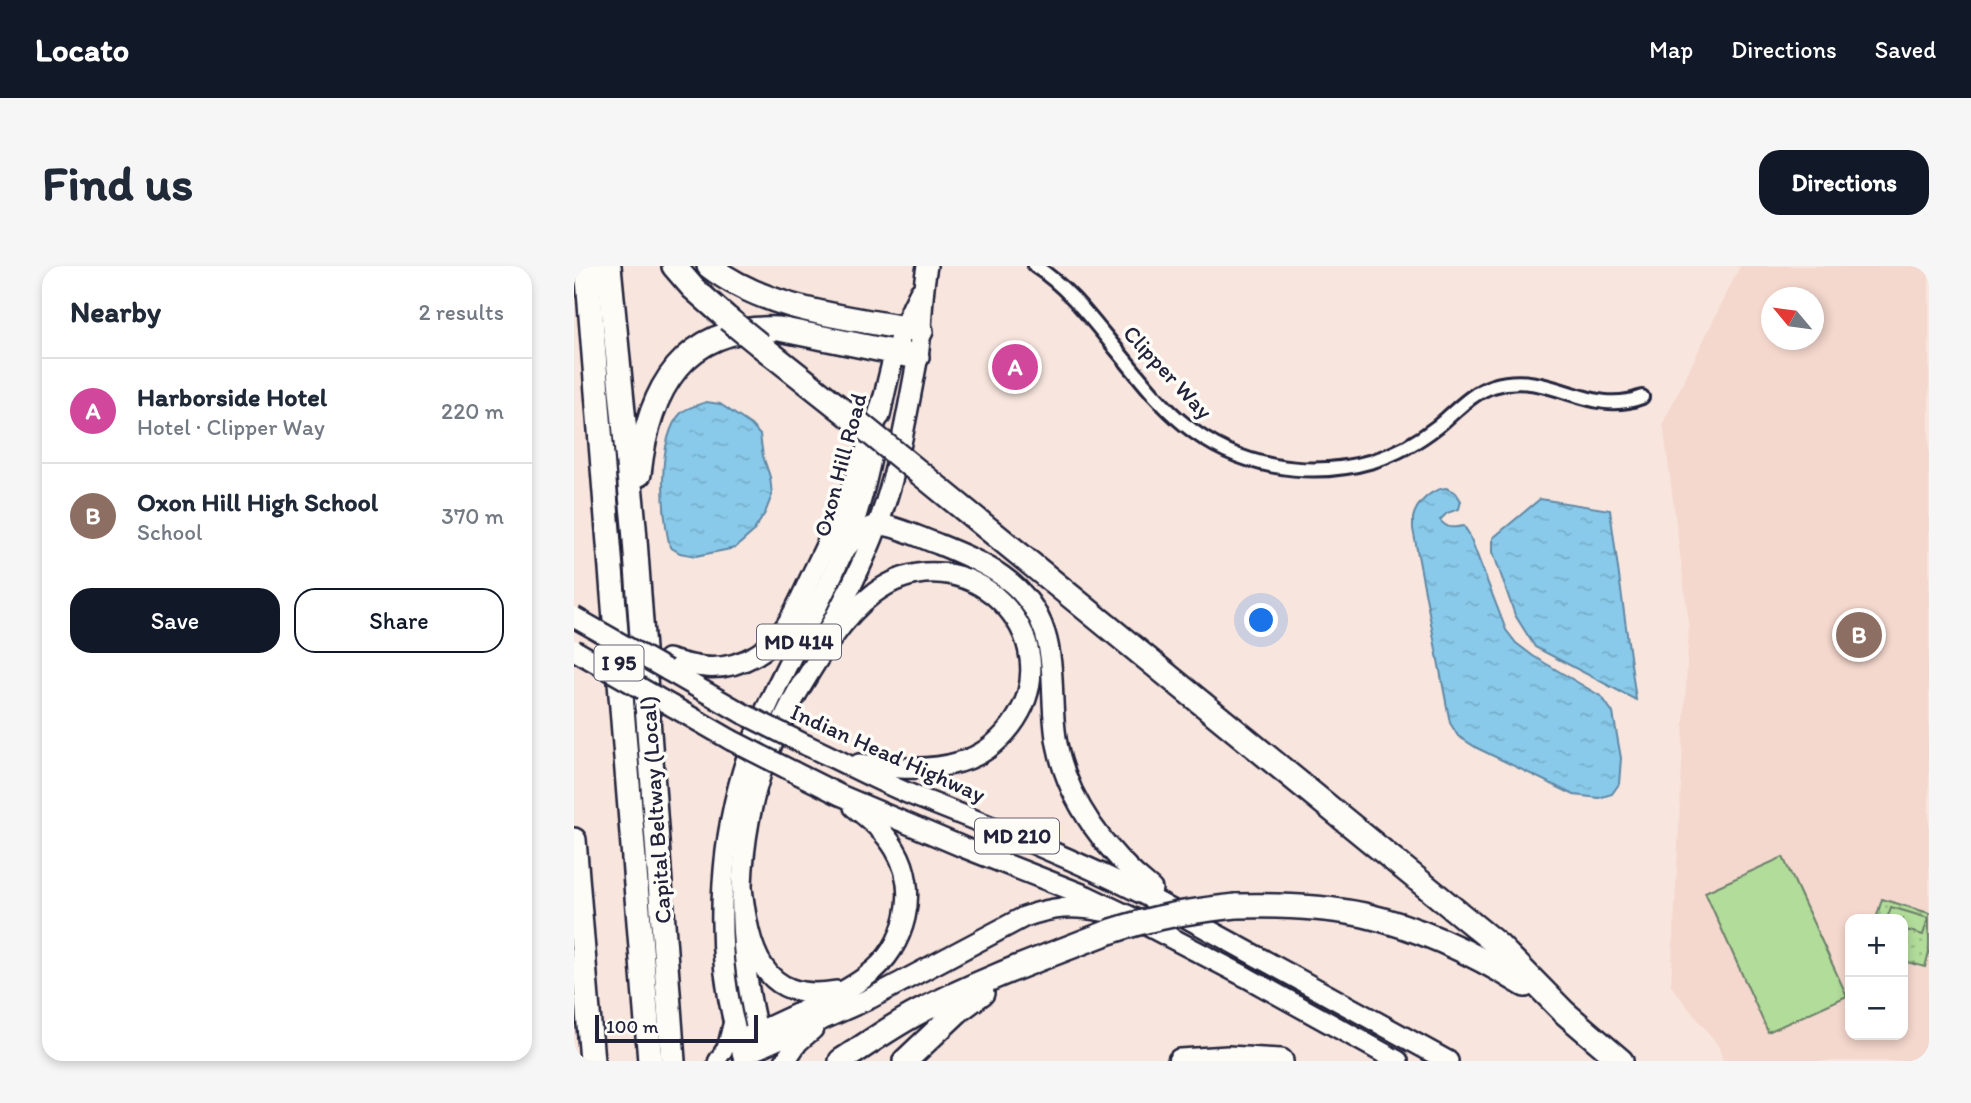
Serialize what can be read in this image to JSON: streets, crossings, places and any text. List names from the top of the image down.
{
  "streets": {
    "highway": ["I 95", "Capital Beltway (Local)"],
    "main road": [
      "Oxon Hill Road",
      "MD 414",
      "Indian Head Highway",
      "MD 210"
    ],
    "street": ["Clipper Way"]
  },
  "crossings": [
    ["Oxon Hill Road", "MD 414"]
  ],
  "scale_bar": "100 m",
  "north": "top left",
  "page": {
    "header": "Locato",
    "nav": ["Map", "Directions", "Saved"],
    "buttons": [
      "Directions",
      ["Save", "Share"]
    ],
    "title": "Find us",
    "heading": ["Nearby", "2 results"],
    "pins": ["A", "B"],
    "list": [
      {
        "mark": "A",
        "name": "Harborside Hotel",
        "note": "Hotel · Clipper Way",
        "value": "220 m"
      },
      {
        "mark": "B",
        "name": "Oxon Hill High School",
        "note": "School",
        "value": "370 m"
      }
    ],
    "map_buttons": ["+", "−"],
    "scale": "100 m"
  }
}
